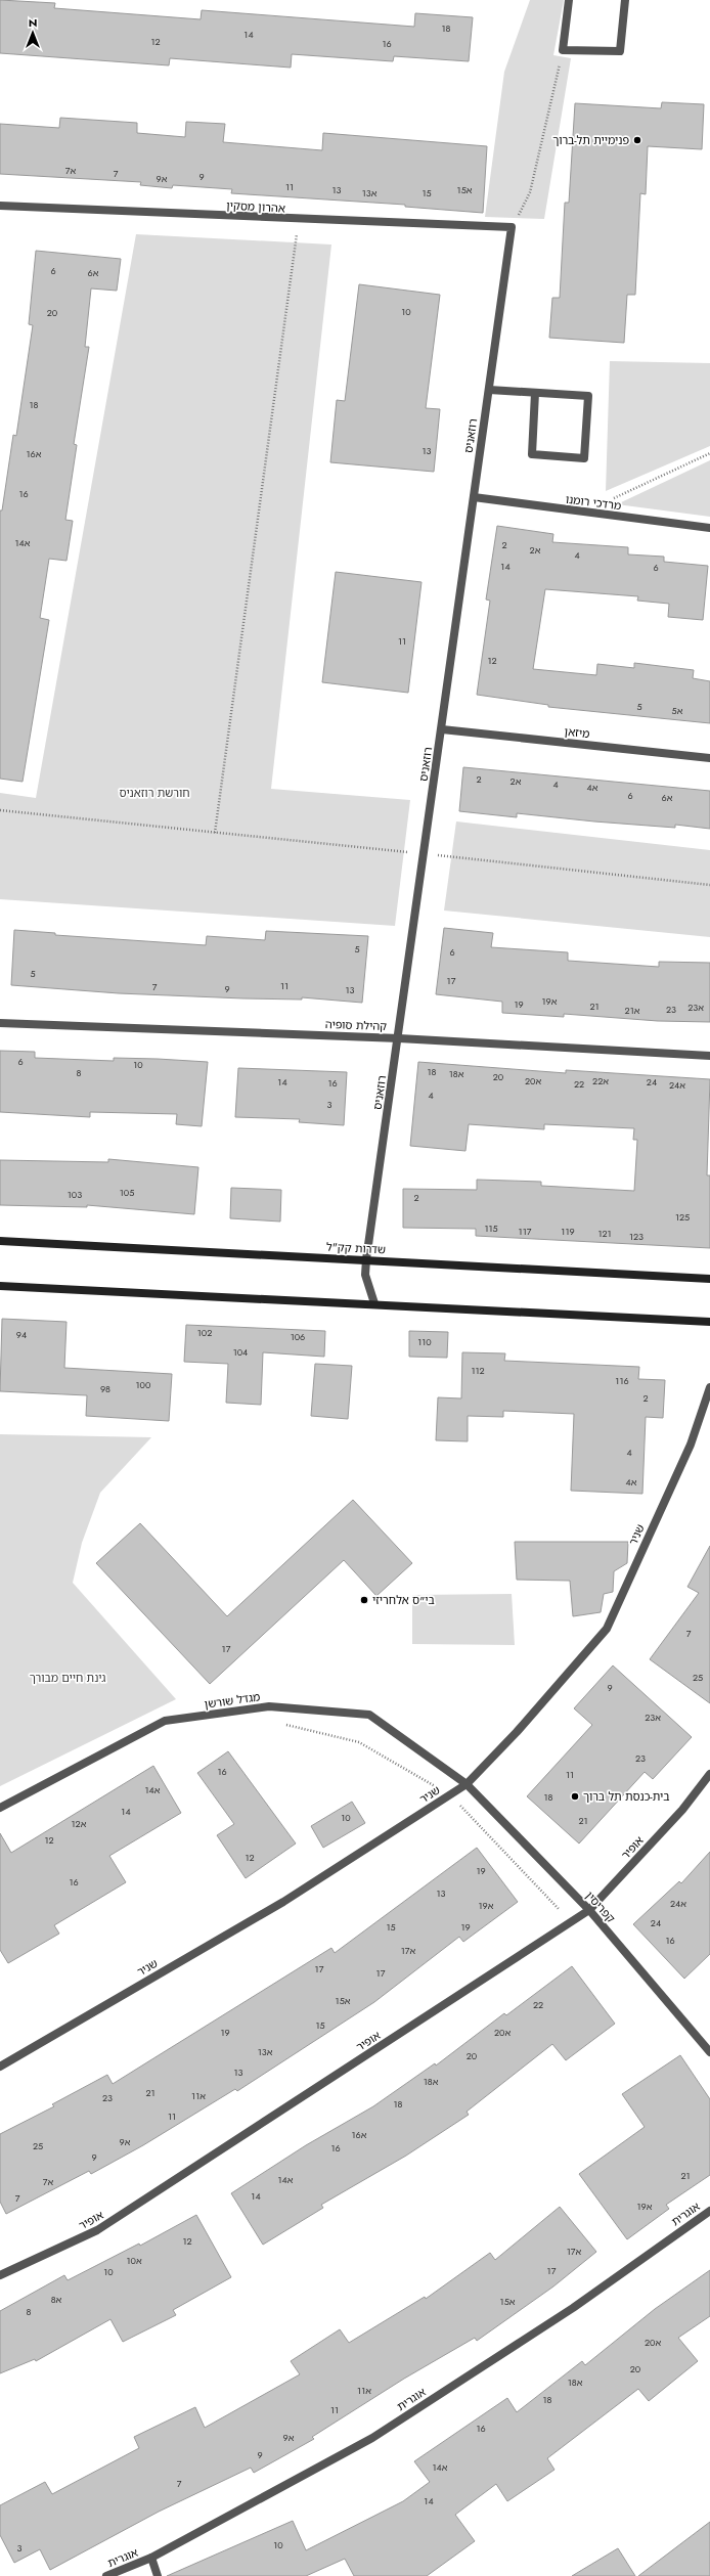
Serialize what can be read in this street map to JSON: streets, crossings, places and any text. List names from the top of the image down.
{
  "streets": {
    "main road": ["שדרות קק\"ל"],
    "street": [
      "אהרון מסקין",
      "רוזאניס",
      "מרדכי רומנו",
      "מיזאן",
      "קהילת סופיה",
      "שניר",
      "מגדל שורשן",
      "אופיר",
      "קפריסין",
      "אוגרית"
    ]
  },
  "crossings": [
    ["אהרון מסקין", "רוזאניס"],
    ["רוזאניס", "מרדכי רומנו"],
    ["רוזאניס", "מיזאן"],
    ["רוזאניס", "קהילת סופיה"],
    ["רוזאניס", "שדרות קק\"ל"],
    ["שניר", "מגדל שורשן"],
    ["שניר", "קפריסין"],
    ["מגדל שורשן", "קפריסין"],
    ["אופיר", "קפריסין"]
  ],
  "parks": ["חורשת רוזאניס", "גינת חיים מבורך"],
  "places": ["פנימיית תל-ברוך", "בי\"ס אלחריזי", "בית-כנסת תל ברוך"],
  "house_numbers": [
    "18",
    "14",
    "12",
    "16",
    "7א",
    "7",
    "9",
    "9א",
    "11",
    "13",
    "15א",
    "13א",
    "15",
    "6",
    "6א",
    "10",
    "20",
    "18",
    "13",
    "16א",
    "16",
    "14א",
    "2",
    "2א",
    "4",
    "14",
    "6",
    "11",
    "12",
    "5",
    "5א",
    "2",
    "2א",
    "4",
    "4א",
    "6",
    "6א",
    "5",
    "6",
    "5",
    "17",
    "11",
    "7",
    "9",
    "13",
    "19א",
    "19",
    "21",
    "23א",
    "23",
    "21א",
    "6",
    "10",
    "18",
    "8",
    "18א",
    "20",
    "20א",
    "22א",
    "14",
    "24",
    "16",
    "22",
    "24א",
    "4",
    "3",
    "105",
    "103",
    "2",
    "125",
    "115",
    "117",
    "119",
    "121",
    "123",
    "102",
    "94",
    "106",
    "110",
    "104",
    "112",
    "116",
    "100",
    "98",
    "2",
    "4",
    "4א",
    "7",
    "17",
    "25",
    "9",
    "23א",
    "23",
    "16",
    "11",
    "14א",
    "18",
    "14",
    "10",
    "21",
    "12א",
    "12",
    "12",
    "19",
    "16",
    "13",
    "24א",
    "19א",
    "24",
    "15",
    "19",
    "16",
    "17א",
    "17",
    "17",
    "15א",
    "22",
    "15",
    "19",
    "20א",
    "13א",
    "20",
    "13",
    "18א",
    "21",
    "11א",
    "23",
    "18",
    "11",
    "16א",
    "9א",
    "25",
    "16",
    "9",
    "21",
    "14א",
    "7א",
    "14",
    "7",
    "19א",
    "12",
    "17א",
    "10א",
    "17",
    "10",
    "8א",
    "15א",
    "8",
    "20א",
    "20",
    "18א",
    "11א",
    "18",
    "11",
    "16",
    "9א",
    "9",
    "14א",
    "7",
    "14",
    "10",
    "3"
  ],
  "north": "top"
}
